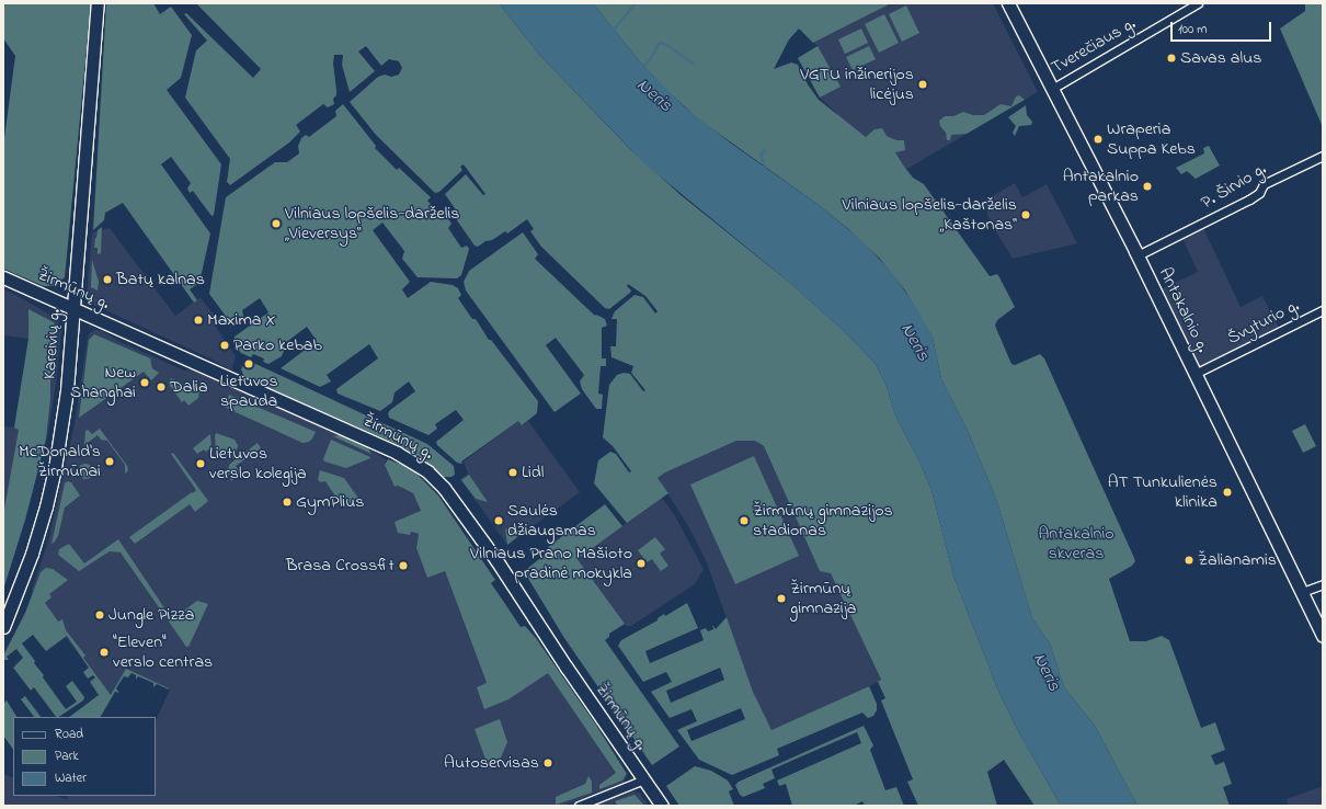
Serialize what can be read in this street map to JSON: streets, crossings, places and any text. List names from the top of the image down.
{
  "streets": {
    "main road": ["Žirmūnų g.", "Antakalnio g.", "Kareivių g."],
    "street": ["Tverečiaus g.", "P. Širvio g.", "Švyturio g."]
  },
  "crossings": [
    ["Tverečiaus g.", "Antakalnio g."],
    ["P. Širvio g.", "Antakalnio g."],
    ["Žirmūnų g.", "Kareivių g."],
    ["Antakalnio g.", "Švyturio g."]
  ],
  "water": ["Neris"],
  "parks": ["Antakalnio skveras"],
  "places": [
    "Savas alus",
    "VGTU inžinerijos licėjus",
    "Wraperia Suppa Kebs",
    "Antakalnio parkas",
    "Vilniaus lopšelis-darželis „Kaštonas“",
    "Vilniaus lopšelis-darželis „Vieversys“",
    "Batų kalnas",
    "Maxima X",
    "Parko kebab",
    "Lietuvos spauda",
    "New Shanghai",
    "Dalia",
    "McDonald's Žirmūnai",
    "Lietuvos verslo kolegija",
    "Lidl",
    "AT Tunkulienės klinika",
    "GymPlius",
    "Saulės džiaugsmas",
    "Žirmūnų gimnazijos stadionas",
    "Žalianamis",
    "Vilniaus Prano Mašioto pradinė mokykla",
    "Brasa Crossfit",
    "Žirmūnų gimnazija",
    "Jungle Pizza",
    "\"Eleven\" verslo centras",
    "Autoservisas"
  ],
  "legend": ["Road", "Park", "Water"],
  "scale_bar": "100 m"
}
